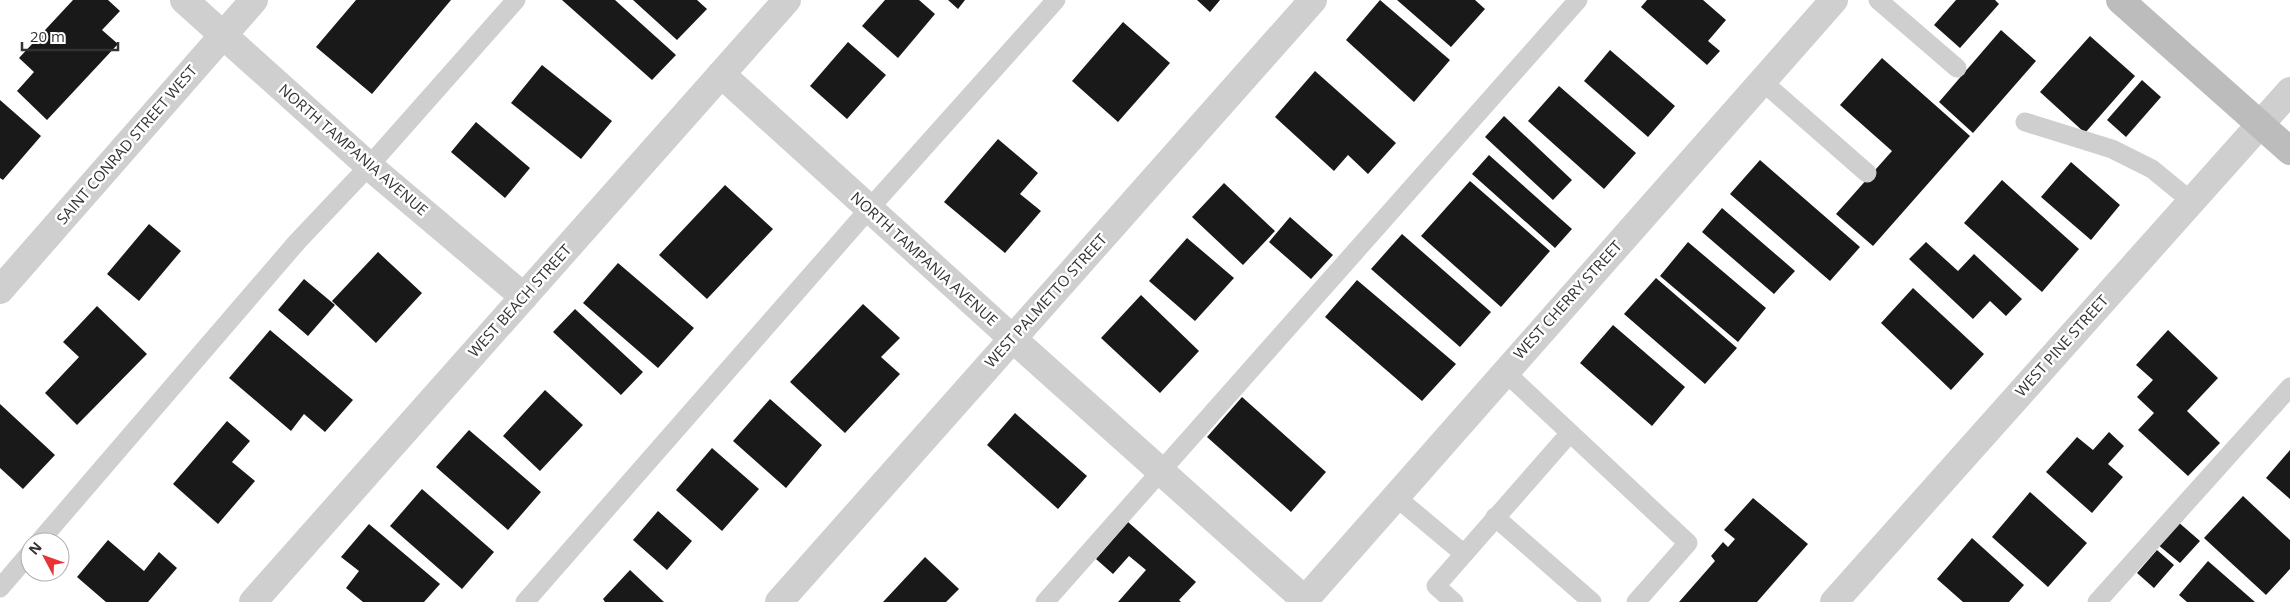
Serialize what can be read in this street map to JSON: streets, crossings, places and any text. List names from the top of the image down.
{
  "streets": {
    "street": [
      "SAINT CONRAD STREET WEST",
      "NORTH TAMPANIA AVENUE",
      "WEST CHERRY STREET",
      "WEST BEACH STREET",
      "WEST PALMETTO STREET",
      "WEST PINE STREET"
    ]
  },
  "crossings": [
    ["SAINT CONRAD STREET WEST", "NORTH TAMPANIA AVENUE"],
    ["NORTH TAMPANIA AVENUE", "WEST CHERRY STREET"],
    ["NORTH TAMPANIA AVENUE", "WEST BEACH STREET"],
    ["NORTH TAMPANIA AVENUE", "WEST PALMETTO STREET"]
  ],
  "scale_bar": "20 m",
  "north": "top left"
}
